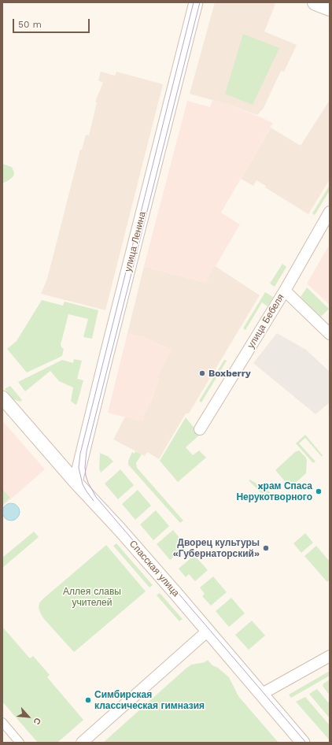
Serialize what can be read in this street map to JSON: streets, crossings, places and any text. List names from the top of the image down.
{
  "streets": {
    "street": ["улица Ленина", "улица Бебеля", "Спасская улица"]
  },
  "crossings": [
    ["улица Ленина", "Спасская улица"]
  ],
  "parks": ["Аллея славы учителей"],
  "places": [
    "Boxberry",
    "xрам Спаса Нерукотворного",
    "Дворец культуры «Губернаторский»",
    "Симбирская классическая гимназия"
  ],
  "scale_bar": "50 m",
  "north": "bottom right"
}
